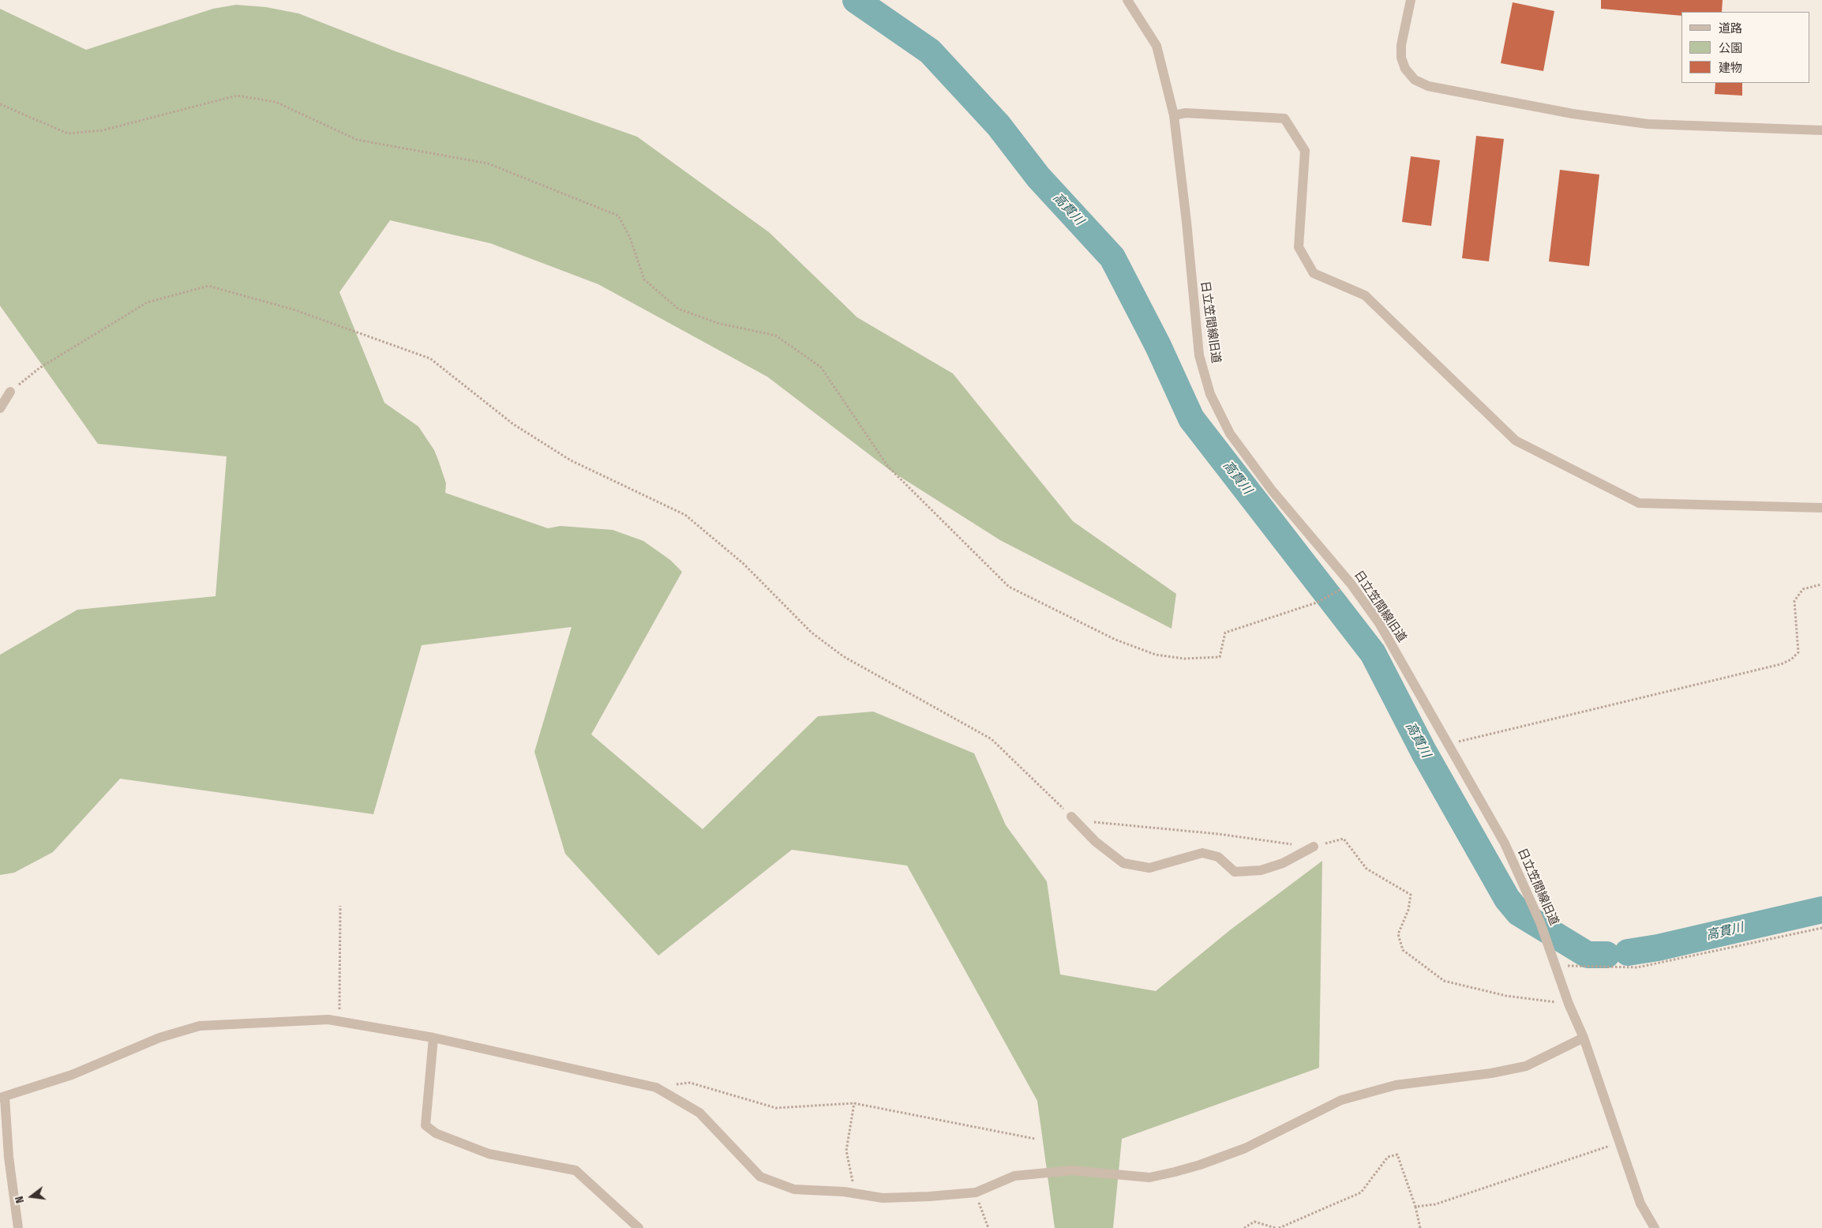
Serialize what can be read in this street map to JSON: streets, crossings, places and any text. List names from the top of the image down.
{
  "streets": {
    "street": ["日立笠間線旧道"]
  },
  "water": ["高貫川"],
  "legend": ["道路", "公園", "建物"],
  "north": "left"
}
